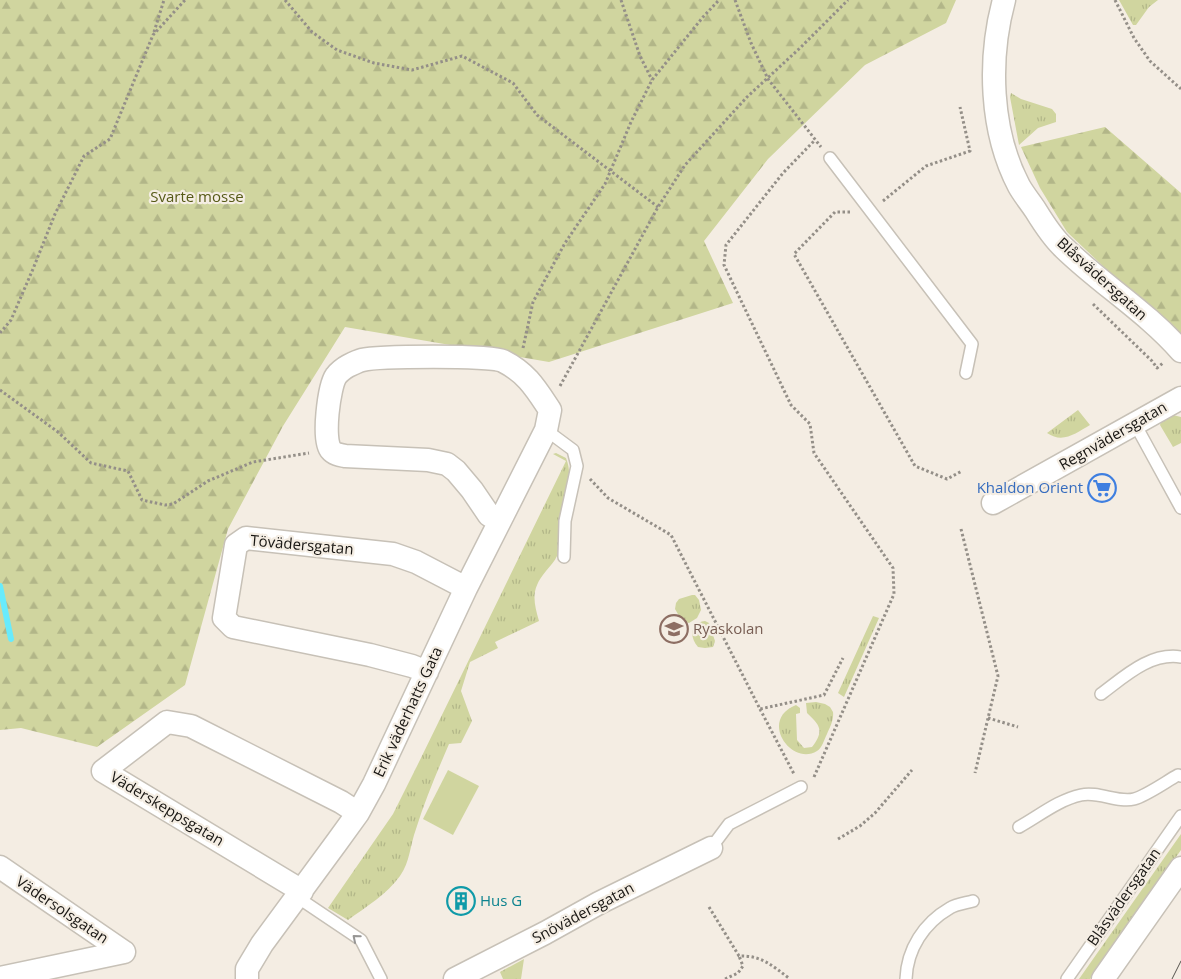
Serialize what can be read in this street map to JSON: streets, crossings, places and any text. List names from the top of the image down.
{
  "streets": {
    "street": [
      "Blåsvädersgatan",
      "Regnvädersgatan",
      "Tövädersgatan",
      "Erik väderhatts Gata",
      "Väderskeppsgatan",
      "Vädersolsgatan",
      "Snövädersgatan"
    ]
  },
  "crossings": [
    ["Tövädersgatan", "Erik väderhatts Gata"],
    ["Erik väderhatts Gata", "Väderskeppsgatan"]
  ],
  "parks": ["Svarte mosse"],
  "places": {
    "supermarket": ["Khaldon Orient"],
    "school or university": ["Ryaskolan"],
    "building": ["Hus G"]
  }
}
